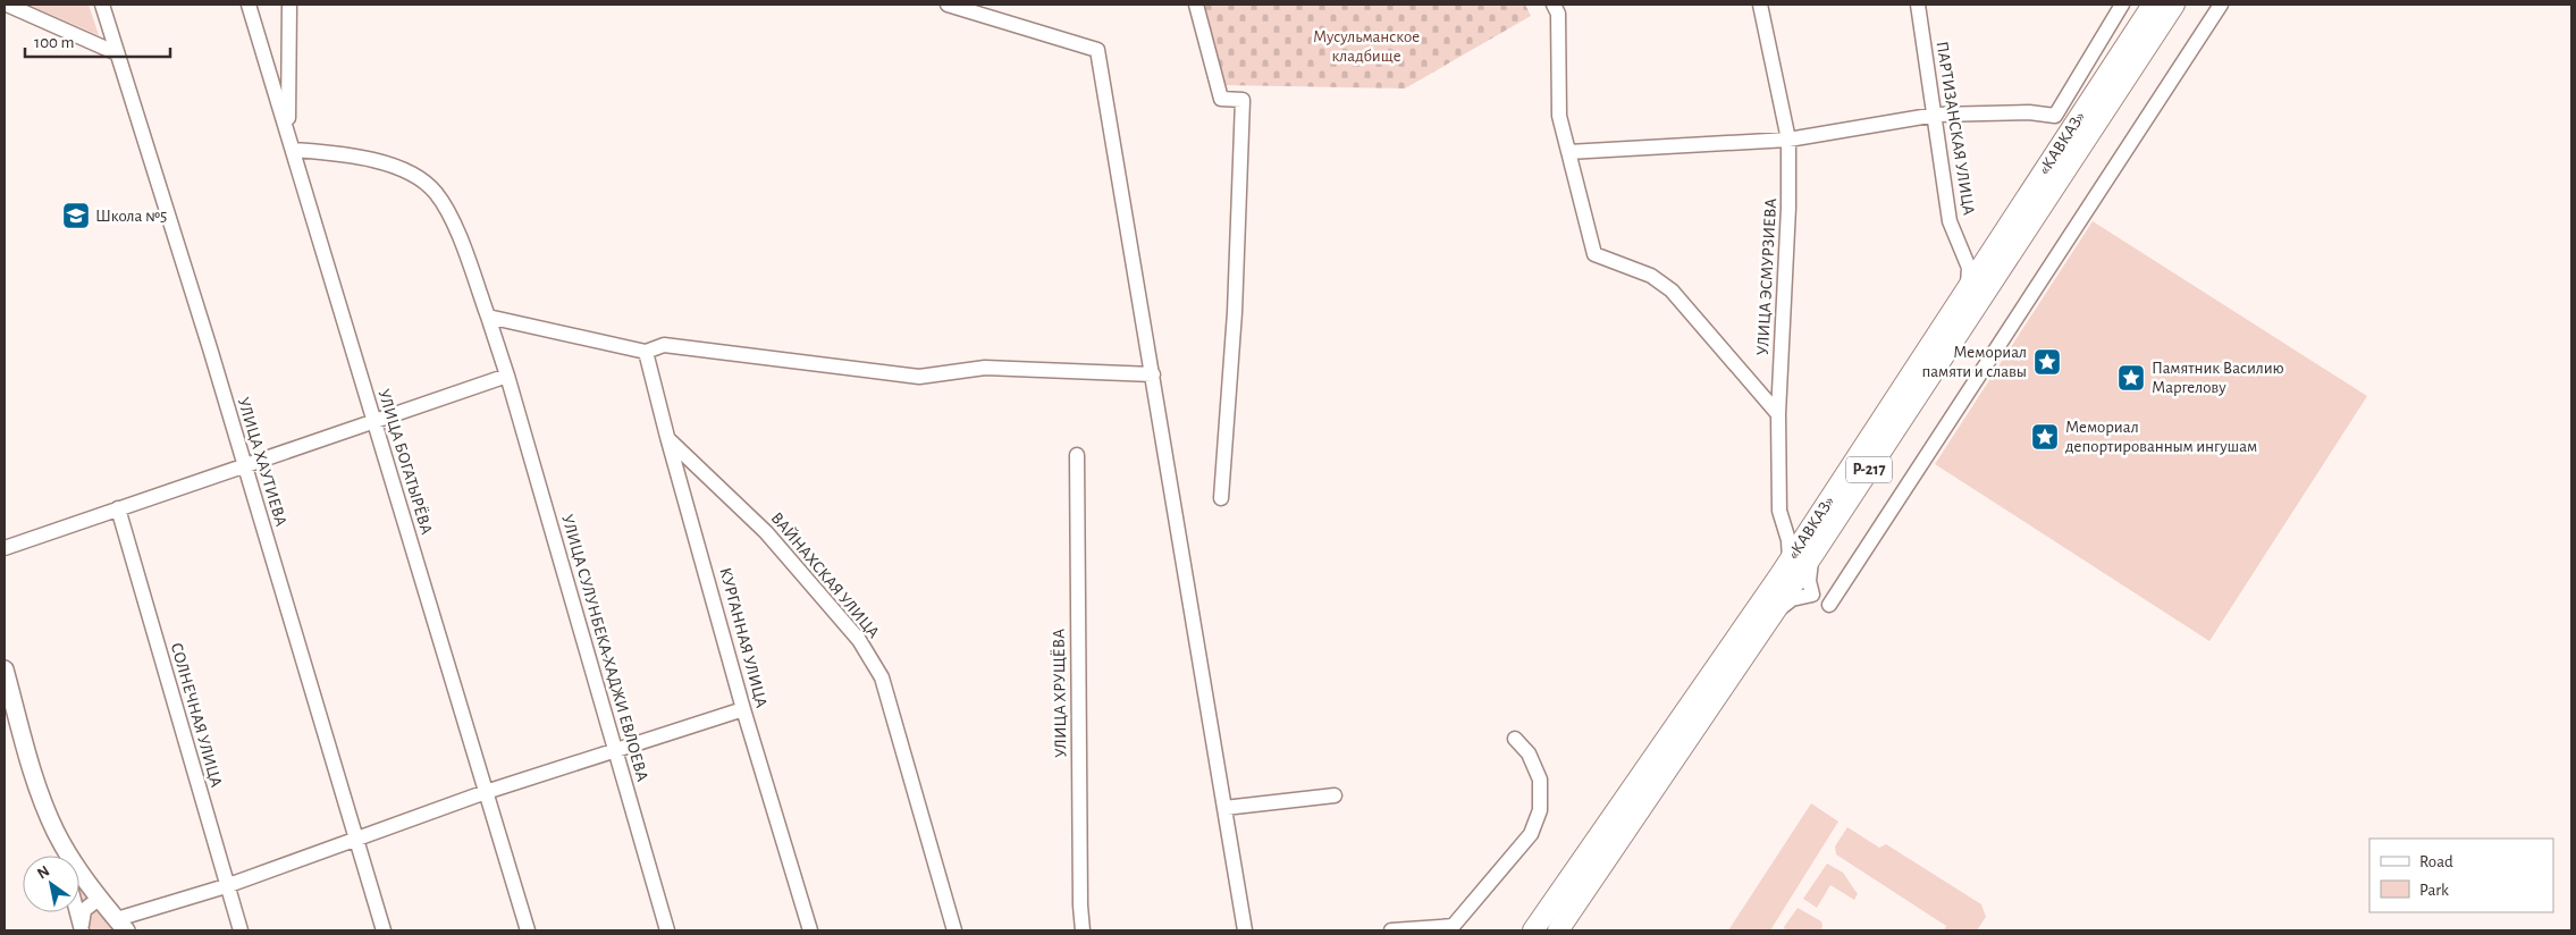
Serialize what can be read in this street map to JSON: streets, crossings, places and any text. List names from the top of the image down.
{
  "streets": {
    "highway": ["«КАВКАЗ»", "Р-217"],
    "street": [
      "ПАРТИЗАНСКАЯ УЛИЦА",
      "УЛИЦА ЭСМУРЗИЕВА",
      "УЛИЦА ХАУТИЕВА",
      "УЛИЦА БОГАТЫРЁВА",
      "ВАЙНАХСКАЯ УЛИЦА",
      "КУРГАННАЯ УЛИЦА",
      "УЛИЦА СУЛУНБЕКА-ХАДЖИ ЕВЛОЕВА",
      "УЛИЦА ХРУЩЁВА",
      "СОЛНЕЧНАЯ УЛИЦА"
    ]
  },
  "crossings": [
    ["ПАРТИЗАНСКАЯ УЛИЦА", "«КАВКАЗ»"],
    ["«КАВКАЗ»", "УЛИЦА ЭСМУРЗИЕВА"],
    ["«КАВКАЗ»", "Р-217"],
    ["УЛИЦА БОГАТЫРЁВА", "УЛИЦА СУЛУНБЕКА-ХАДЖИ ЕВЛОЕВА"],
    ["ВАЙНАХСКАЯ УЛИЦА", "КУРГАННАЯ УЛИЦА"]
  ],
  "parks": ["Мусульманское кладбище"],
  "places": {
    "school or university": ["Школа №5"],
    "place": ["Мемориал памяти и славы", "Памятник Василию Маргелову", "Мемориал депортированным ингушам"]
  },
  "legend": ["Road", "Park"],
  "scale_bar": "100 m",
  "north": "top left"
}
